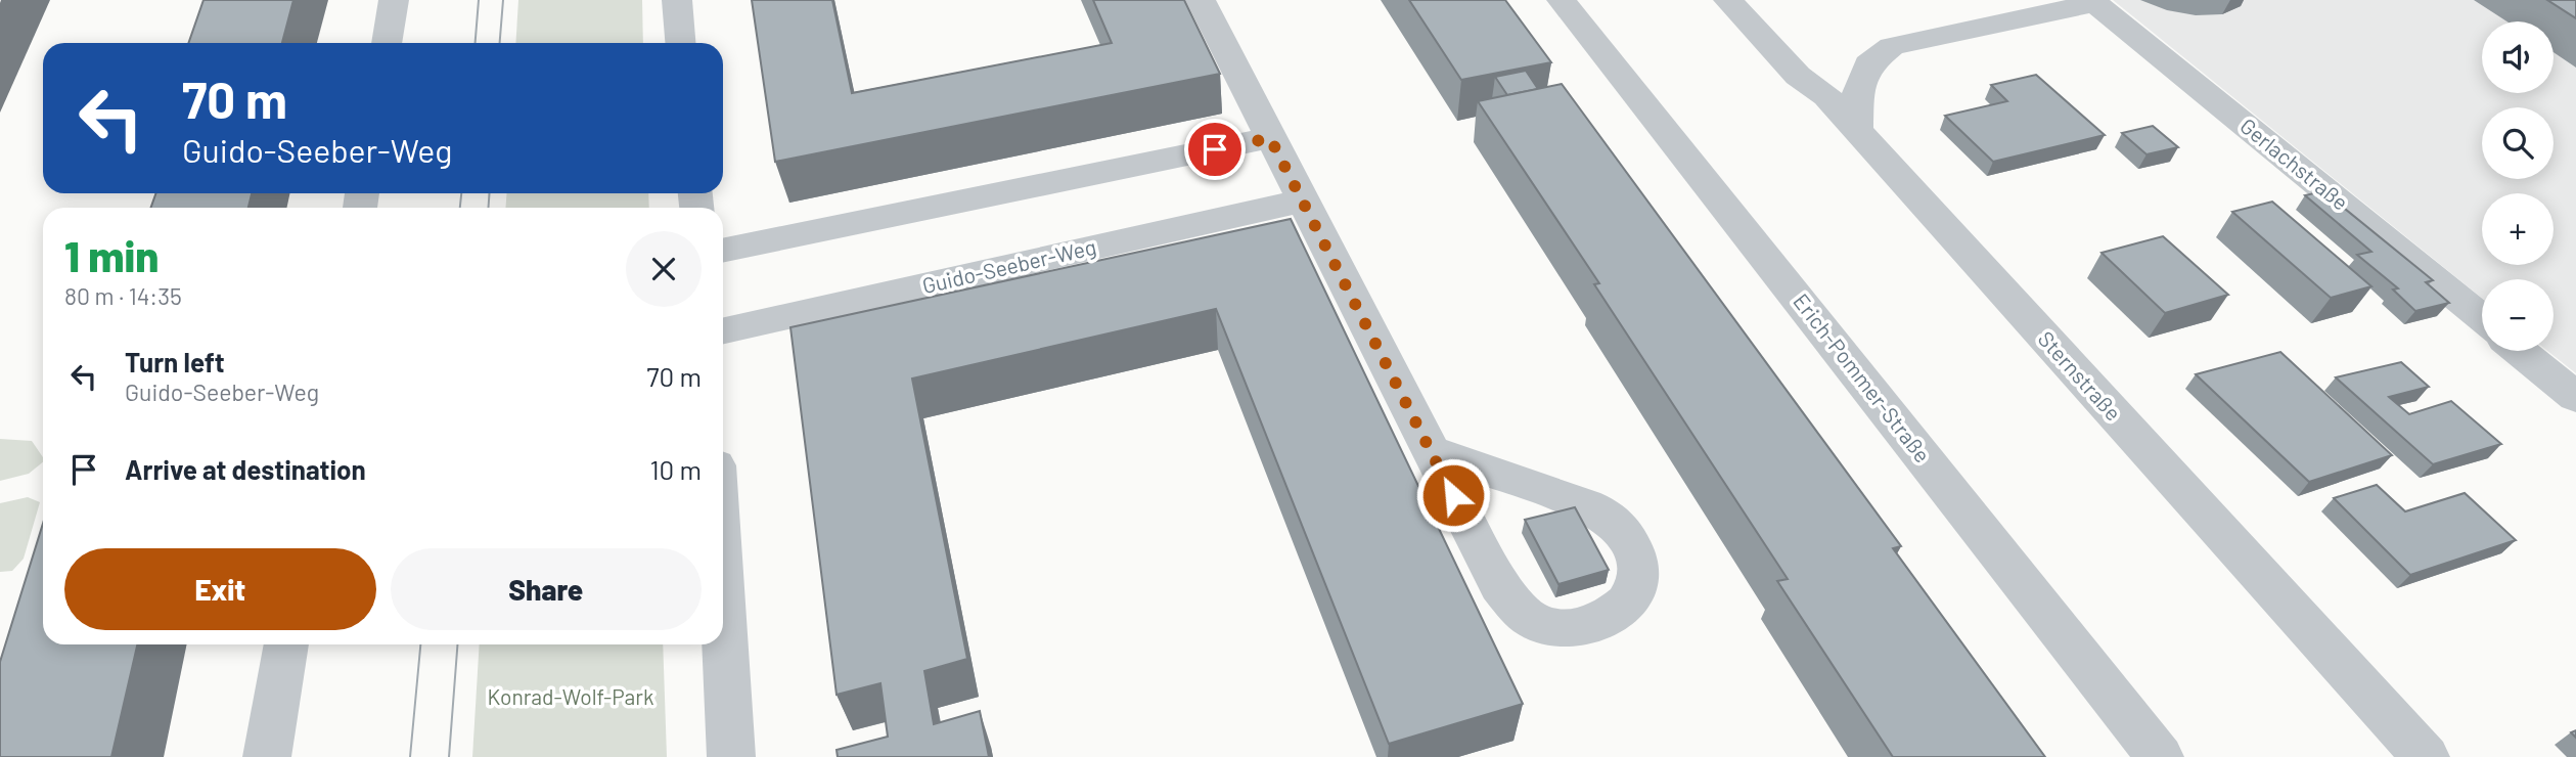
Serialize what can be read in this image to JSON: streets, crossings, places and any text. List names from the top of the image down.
{
  "streets": {
    "street": [
      "Gerlachstraße",
      "Guido-Seeber-Weg",
      "Sternstraße",
      "Erich-Pommer-Straße"
    ]
  },
  "parks": ["Konrad-Wolf-Park"],
  "page": {
    "map_buttons": ["+", "−"],
    "turn": ["70 m", "Guido-Seeber-Weg"],
    "heading": ["1 min", "80 m · 14:35"],
    "list": [
      {
        "name": "Turn left",
        "note": "Guido-Seeber-Weg",
        "value": "70 m"
      },
      {
        "name": "Arrive at destination",
        "value": "10 m"
      }
    ],
    "buttons": ["Exit", "Share"]
  }
}
